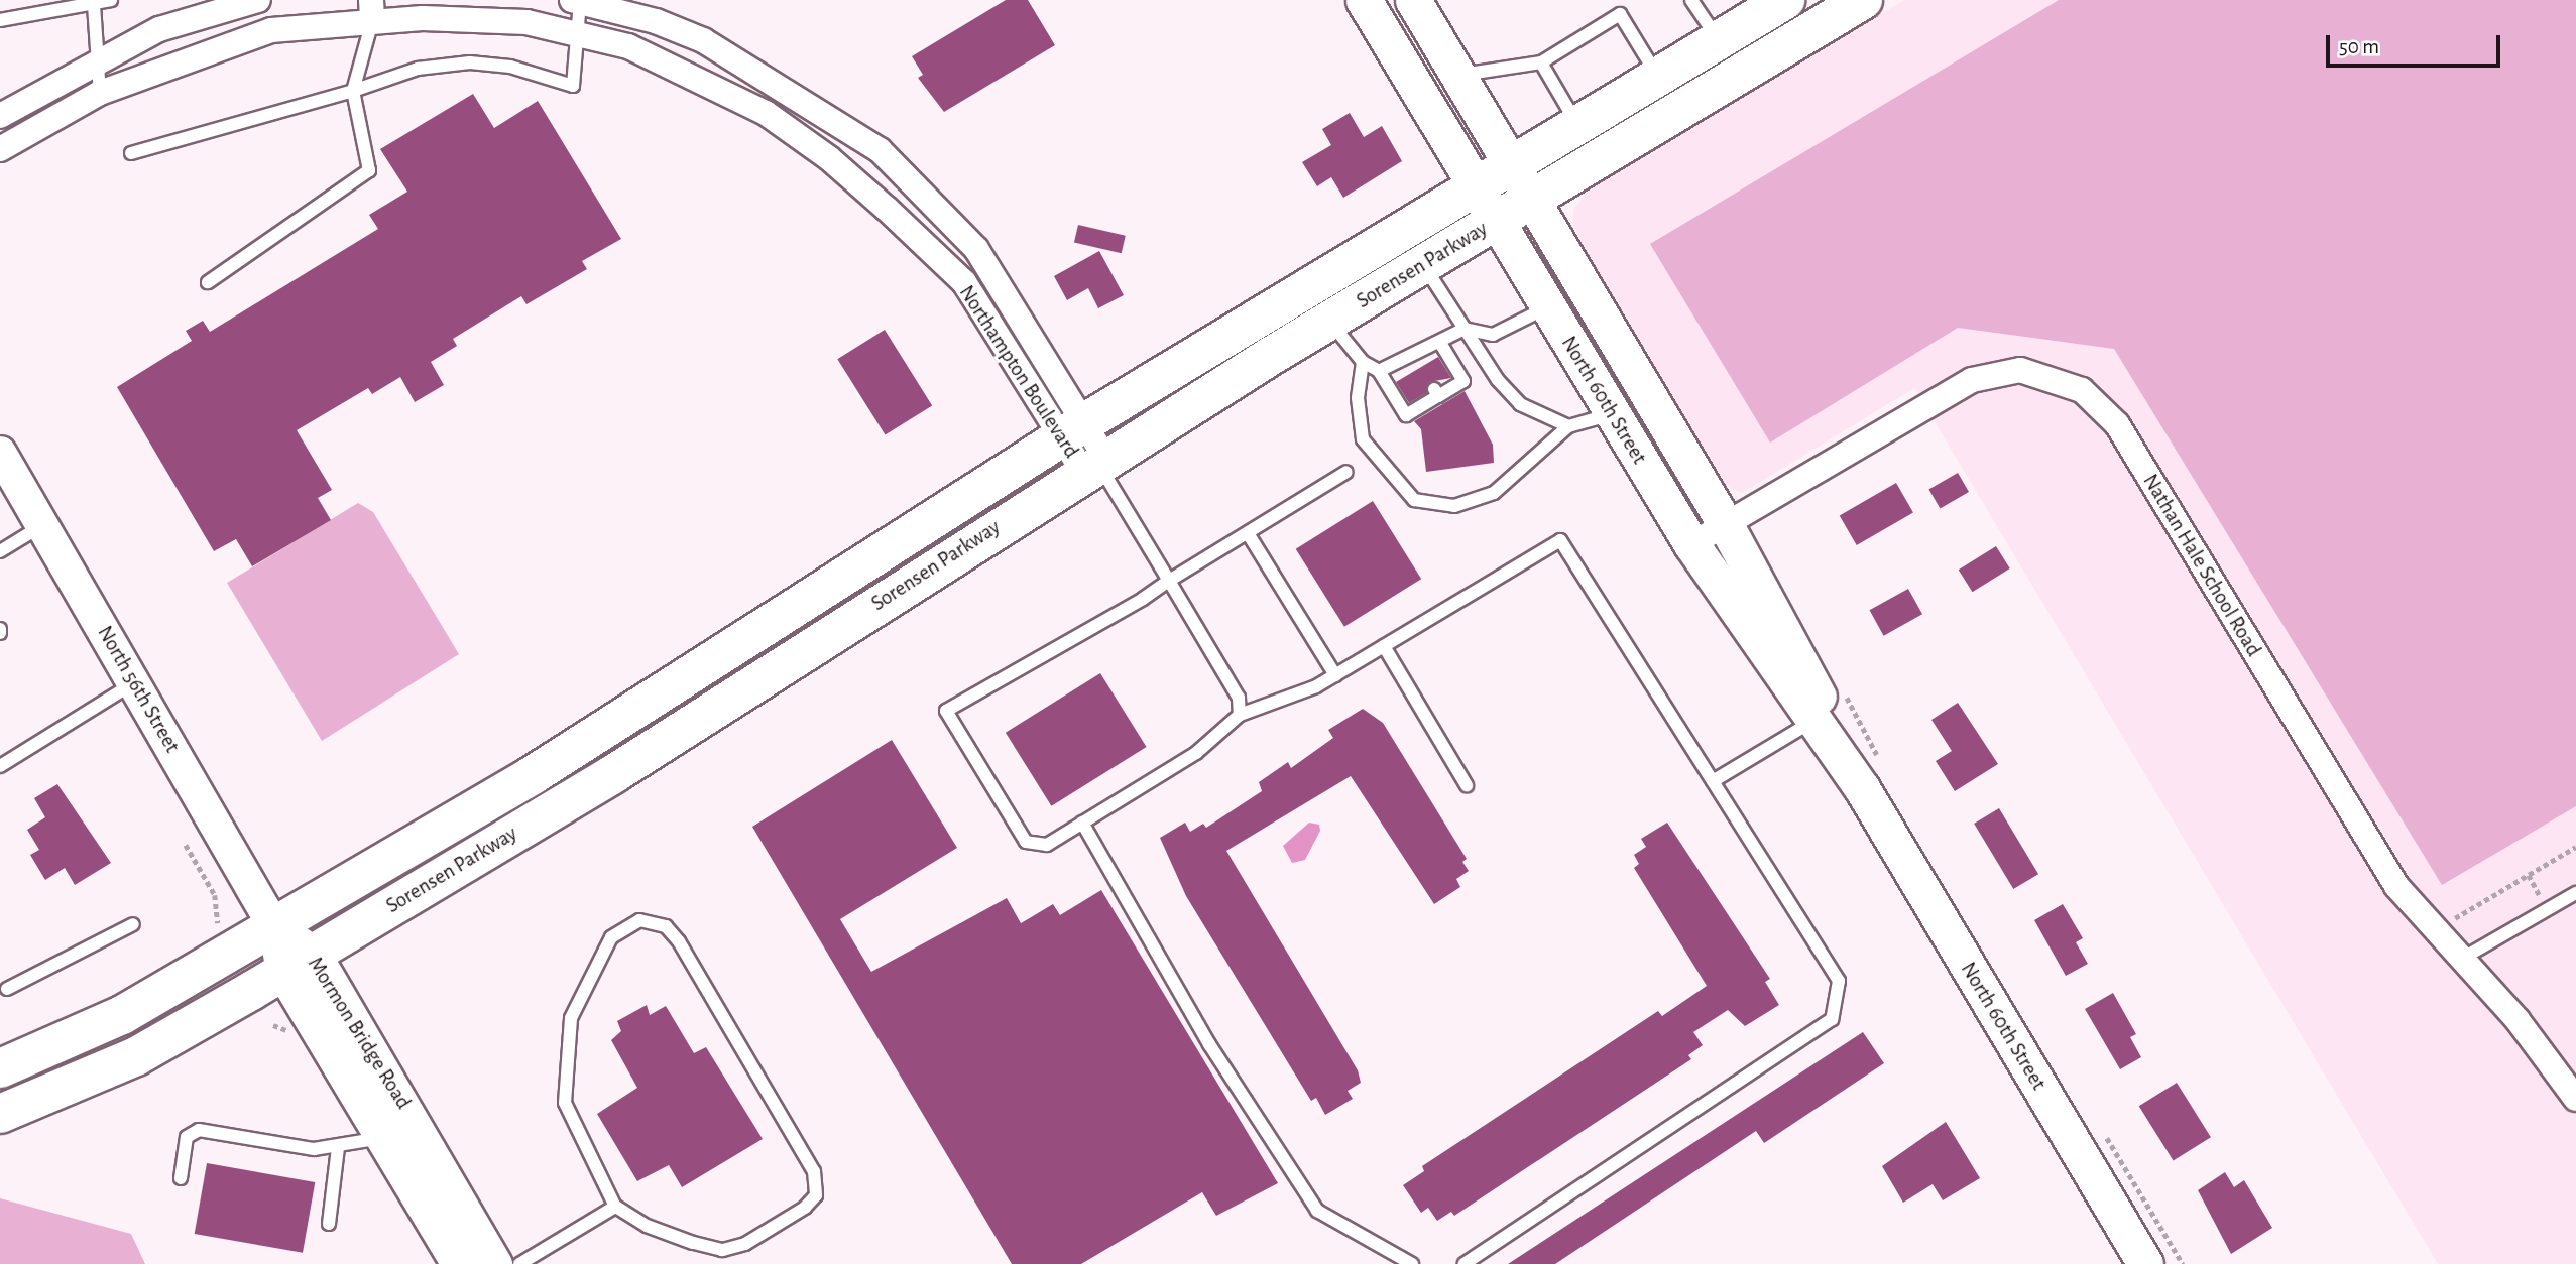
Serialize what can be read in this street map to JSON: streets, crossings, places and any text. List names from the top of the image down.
{
  "streets": {
    "main road": ["Sorensen Parkway", "North 60th Street", "Mormon Bridge Road"],
    "street": ["Northampton Boulevard", "Nathan Hale School Road", "North 56th Street"]
  },
  "crossings": [
    ["Sorensen Parkway", "Northampton Boulevard"],
    ["Sorensen Parkway", "North 60th Street"],
    ["Sorensen Parkway", "North 56th Street"],
    ["Sorensen Parkway", "Mormon Bridge Road"],
    ["North 60th Street", "Nathan Hale School Road"],
    ["North 56th Street", "Mormon Bridge Road"]
  ],
  "scale_bar": "50 m"
}
